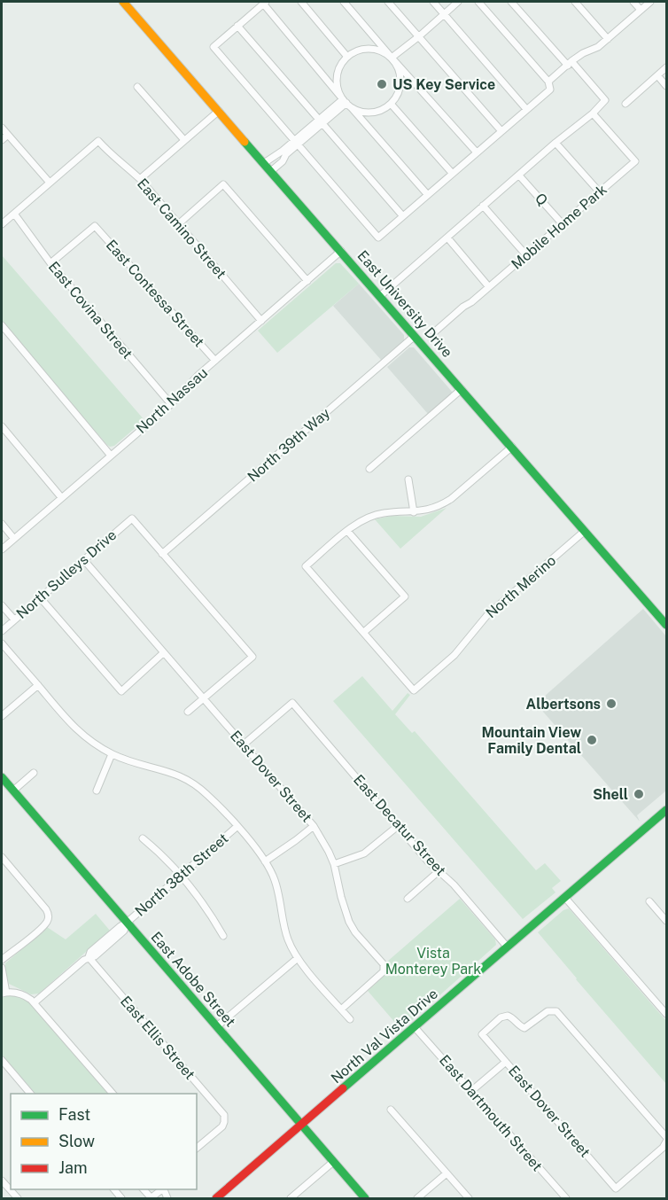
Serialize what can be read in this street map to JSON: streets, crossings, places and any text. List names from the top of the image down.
{
  "streets": {
    "main road": ["East University Drive", "East Adobe Street", "North Val Vista Drive"],
    "street": [
      "Q",
      "Mobile Home Park",
      "East Camino Street",
      "East Contessa Street",
      "East Covina Street",
      "North Nassau",
      "North 39th Way",
      "North Sulleys Drive",
      "North Merino",
      "East Dover Street",
      "East Decatur Street",
      "North 38th Street",
      "East Ellis Street",
      "East Dartmouth Street"
    ]
  },
  "crossings": [
    ["Q", "Mobile Home Park"],
    ["East Camino Street", "North Nassau"],
    ["East Contessa Street", "East Covina Street"],
    ["East Contessa Street", "North Nassau"],
    ["East University Drive", "North Nassau"],
    ["East University Drive", "North 39th Way"],
    ["East University Drive", "North Merino"],
    ["East Covina Street", "North Nassau"],
    ["North 39th Way", "North Sulleys Drive"],
    ["North Sulleys Drive", "East Dover Street"],
    ["East Dover Street", "East Decatur Street"],
    ["East Decatur Street", "North Val Vista Drive"],
    ["North 38th Street", "East Adobe Street"],
    ["North 38th Street", "East Ellis Street"],
    ["East Adobe Street", "North Val Vista Drive"],
    ["North Val Vista Drive", "East Dartmouth Street"]
  ],
  "parks": ["Vista Monterey Park"],
  "places": [
    "US Key Service",
    "Albertsons",
    "Mountain View Family Dental",
    "Shell"
  ],
  "legend": ["Fast", "Slow", "Jam"]
}
